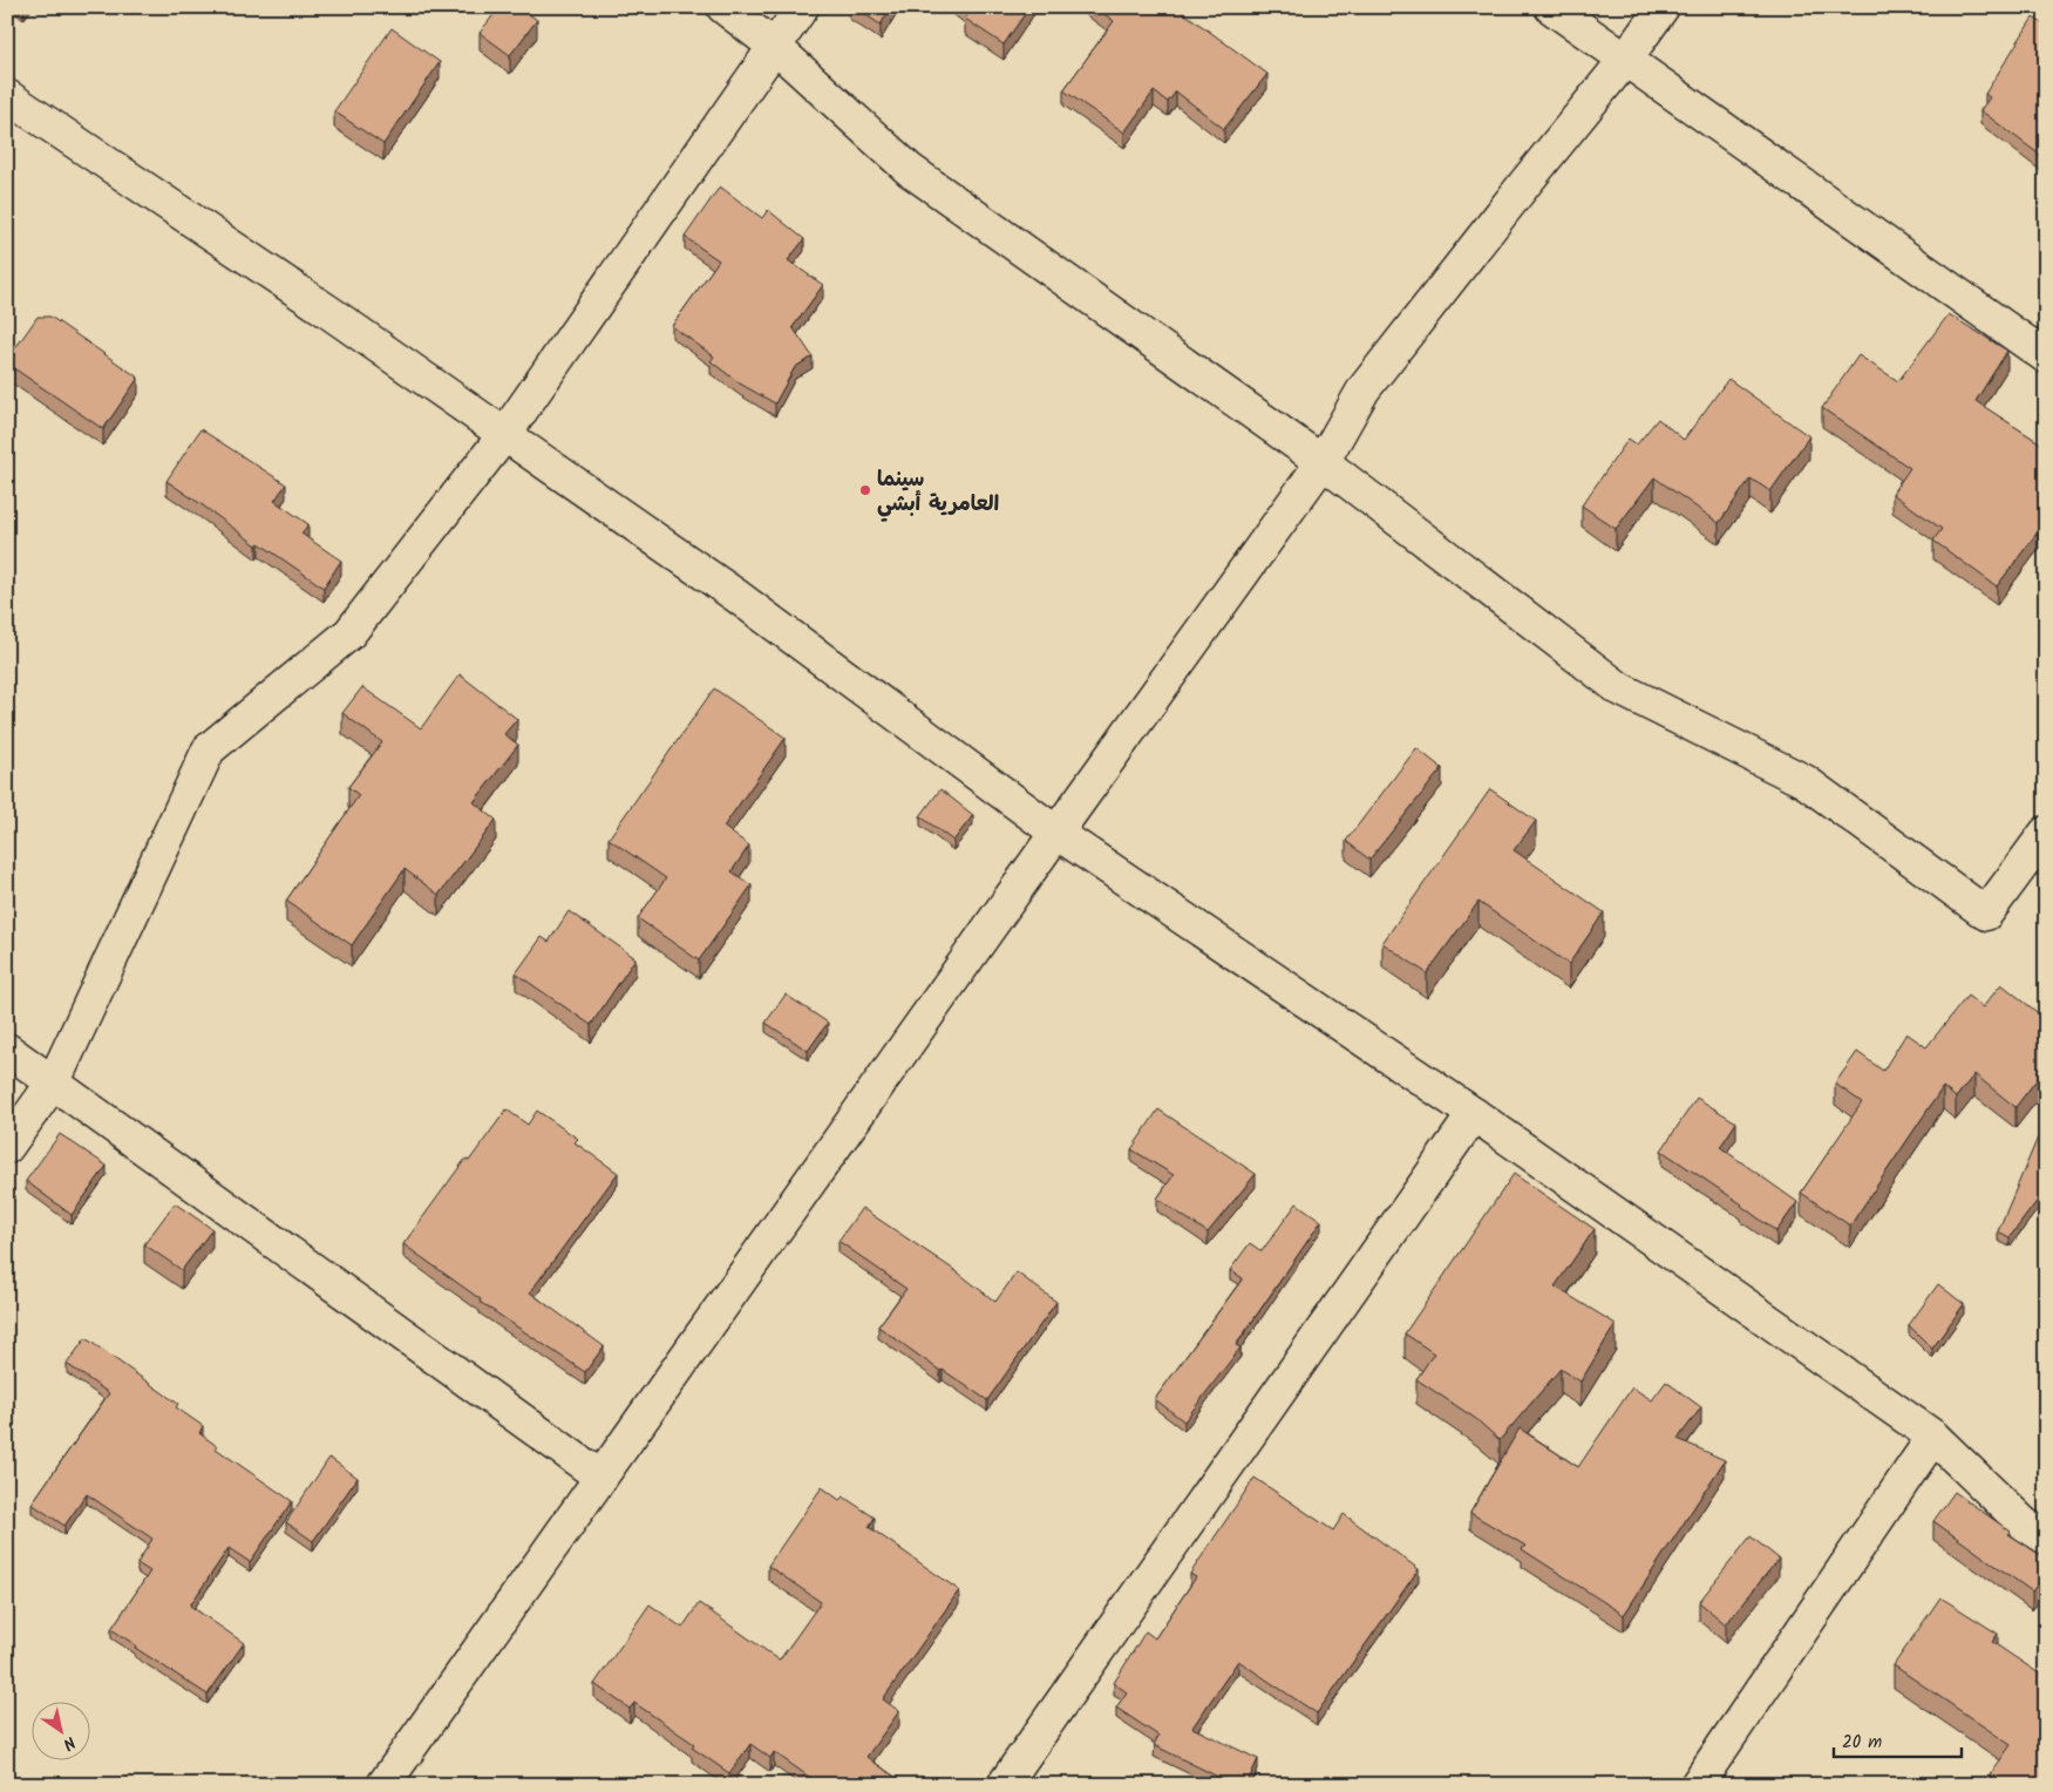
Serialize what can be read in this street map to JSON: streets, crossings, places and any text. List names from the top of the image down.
{
  "places": ["سينما العامرية أبشي"],
  "scale_bar": "20 m",
  "north": "bottom right"
}
